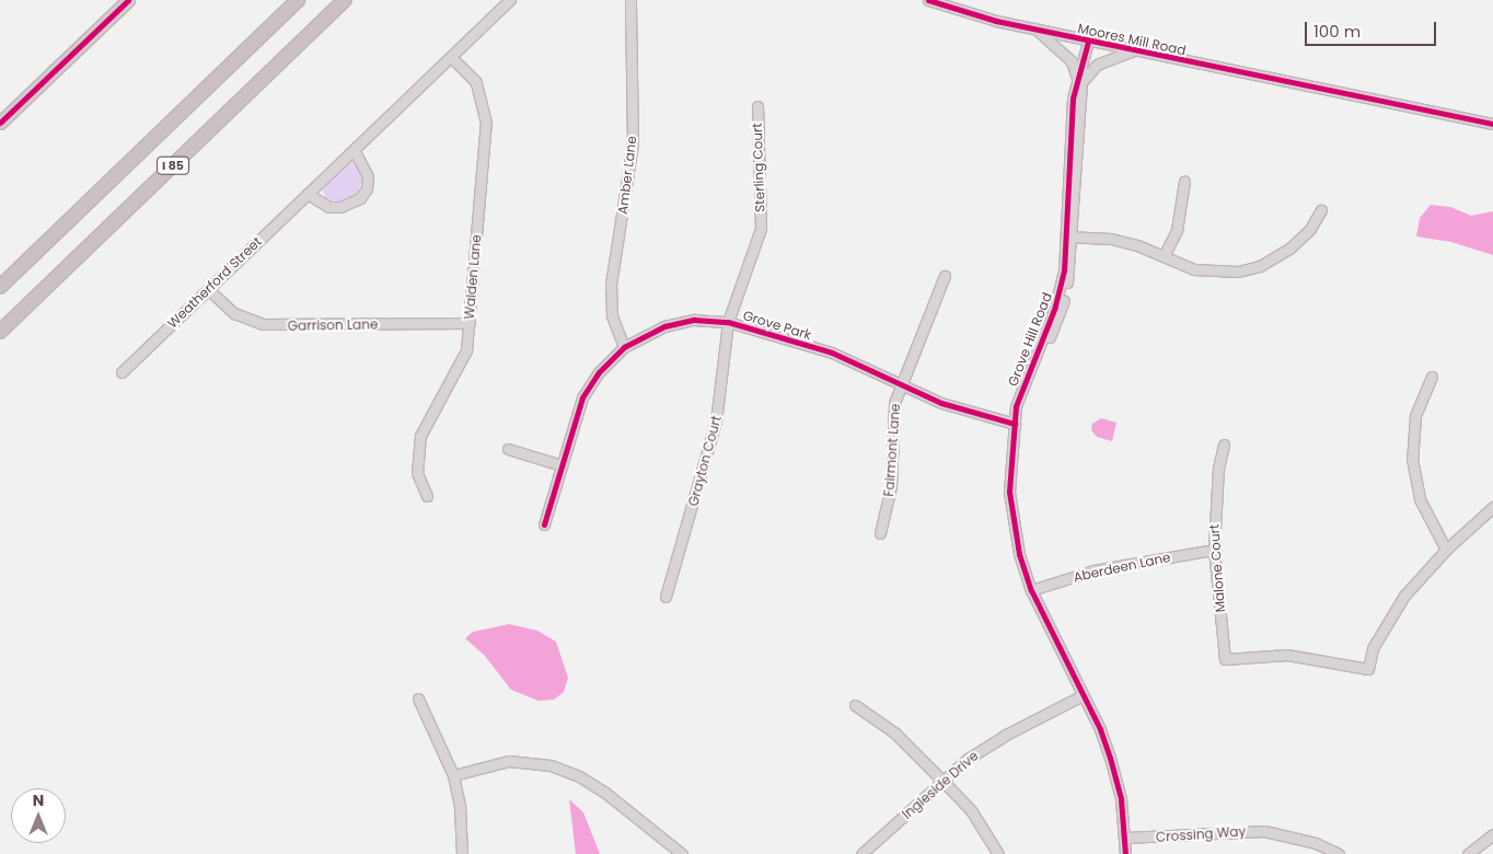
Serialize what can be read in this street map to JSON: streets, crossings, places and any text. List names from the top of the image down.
{
  "streets": {
    "highway": ["I 85"],
    "street": [
      "Moores Mill Road",
      "Sterling Court",
      "Amber Lane",
      "Walden Lane",
      "Weatherford Street",
      "Garrison Lane",
      "Grove Park",
      "Grove Hill Road",
      "Fairmont Lane",
      "Grayton Court",
      "Aberdeen Lane",
      "Malone Court",
      "Ingleside Drive",
      "Crossing Way"
    ]
  },
  "crossings": [
    ["Moores Mill Road", "Grove Hill Road"],
    ["Sterling Court", "Grove Park"],
    ["Sterling Court", "Grayton Court"],
    ["Amber Lane", "Grove Park"],
    ["Walden Lane", "Weatherford Street"],
    ["Walden Lane", "Garrison Lane"],
    ["Weatherford Street", "Garrison Lane"],
    ["Grove Park", "Grove Hill Road"],
    ["Grove Park", "Fairmont Lane"],
    ["Grove Park", "Grayton Court"],
    ["Grove Hill Road", "Aberdeen Lane"],
    ["Grove Hill Road", "Ingleside Drive"],
    ["Grove Hill Road", "Crossing Way"],
    ["Aberdeen Lane", "Malone Court"]
  ],
  "scale_bar": "100 m",
  "north": "top"
}
